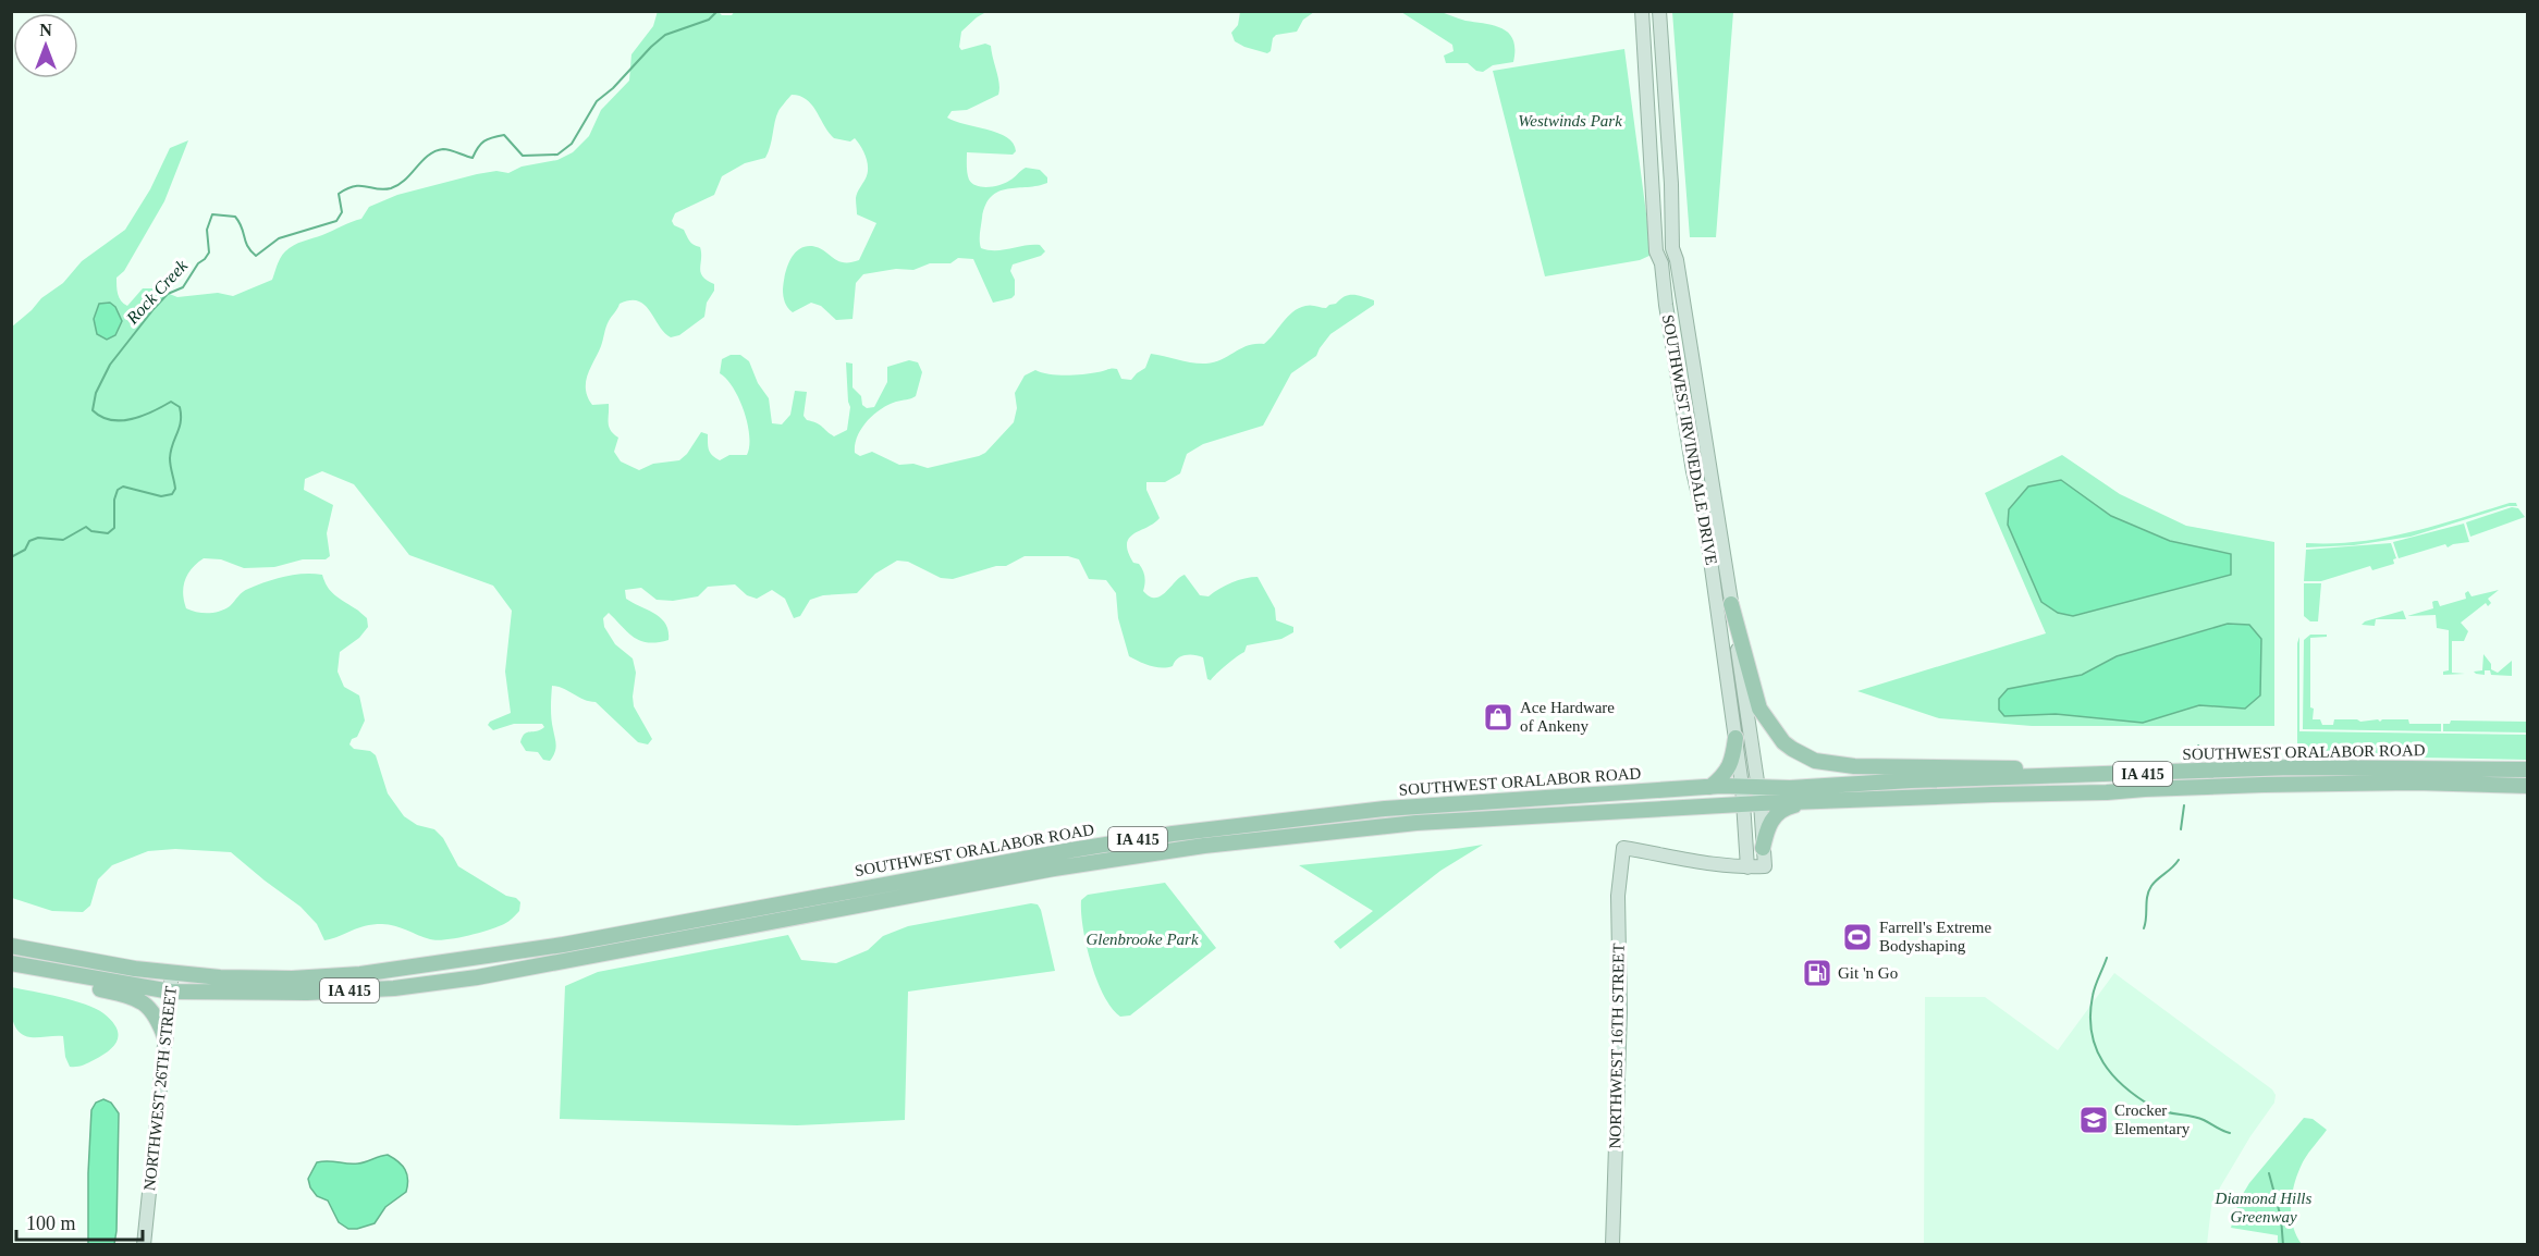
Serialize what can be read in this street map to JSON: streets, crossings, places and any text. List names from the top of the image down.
{
  "streets": {
    "main road": [
      "SOUTHWEST IRVINEDALE DRIVE",
      "SOUTHWEST ORALABOR ROAD",
      "IA 415",
      "NORTHWEST 16TH STREET",
      "NORTHWEST 26TH STREET"
    ]
  },
  "crossings": [
    ["SOUTHWEST IRVINEDALE DRIVE", "SOUTHWEST ORALABOR ROAD"],
    ["SOUTHWEST IRVINEDALE DRIVE", "NORTHWEST 16TH STREET"],
    ["SOUTHWEST ORALABOR ROAD", "IA 415"],
    ["SOUTHWEST ORALABOR ROAD", "NORTHWEST 26TH STREET"],
    ["IA 415", "NORTHWEST 26TH STREET"]
  ],
  "water": ["Rock Creek"],
  "parks": ["Westwinds Park", "Glenbrooke Park", "Diamond Hills Greenway"],
  "places": {
    "shop": ["Ace Hardware of Ankeny"],
    "sports": ["Farrell's Extreme Bodyshaping"],
    "fuel station": ["Git 'n Go"],
    "school or university": ["Crocker Elementary"]
  },
  "scale_bar": "100 m",
  "north": "top"
}
